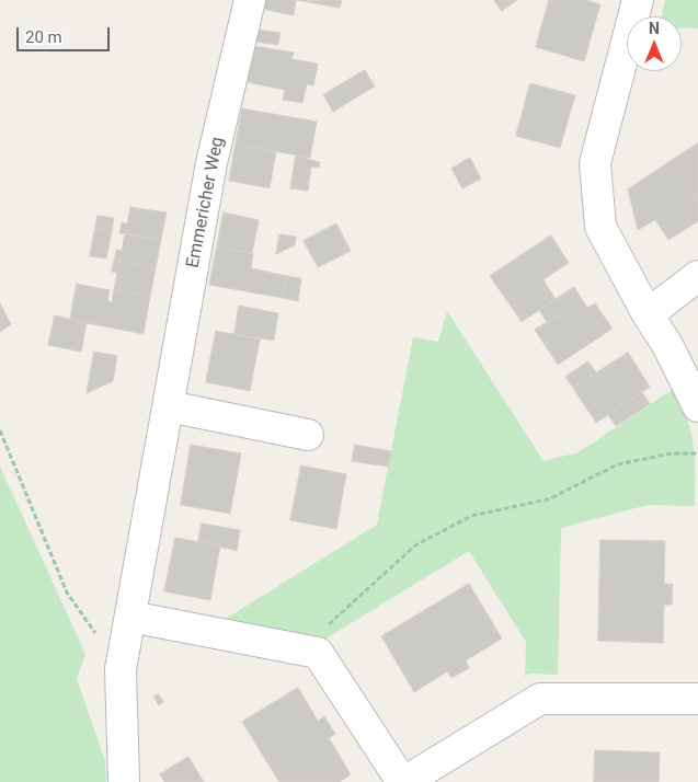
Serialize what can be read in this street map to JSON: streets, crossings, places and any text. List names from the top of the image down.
{
  "streets": {
    "street": ["Emmericher Weg"]
  },
  "scale_bar": "20 m",
  "north": "top"
}
